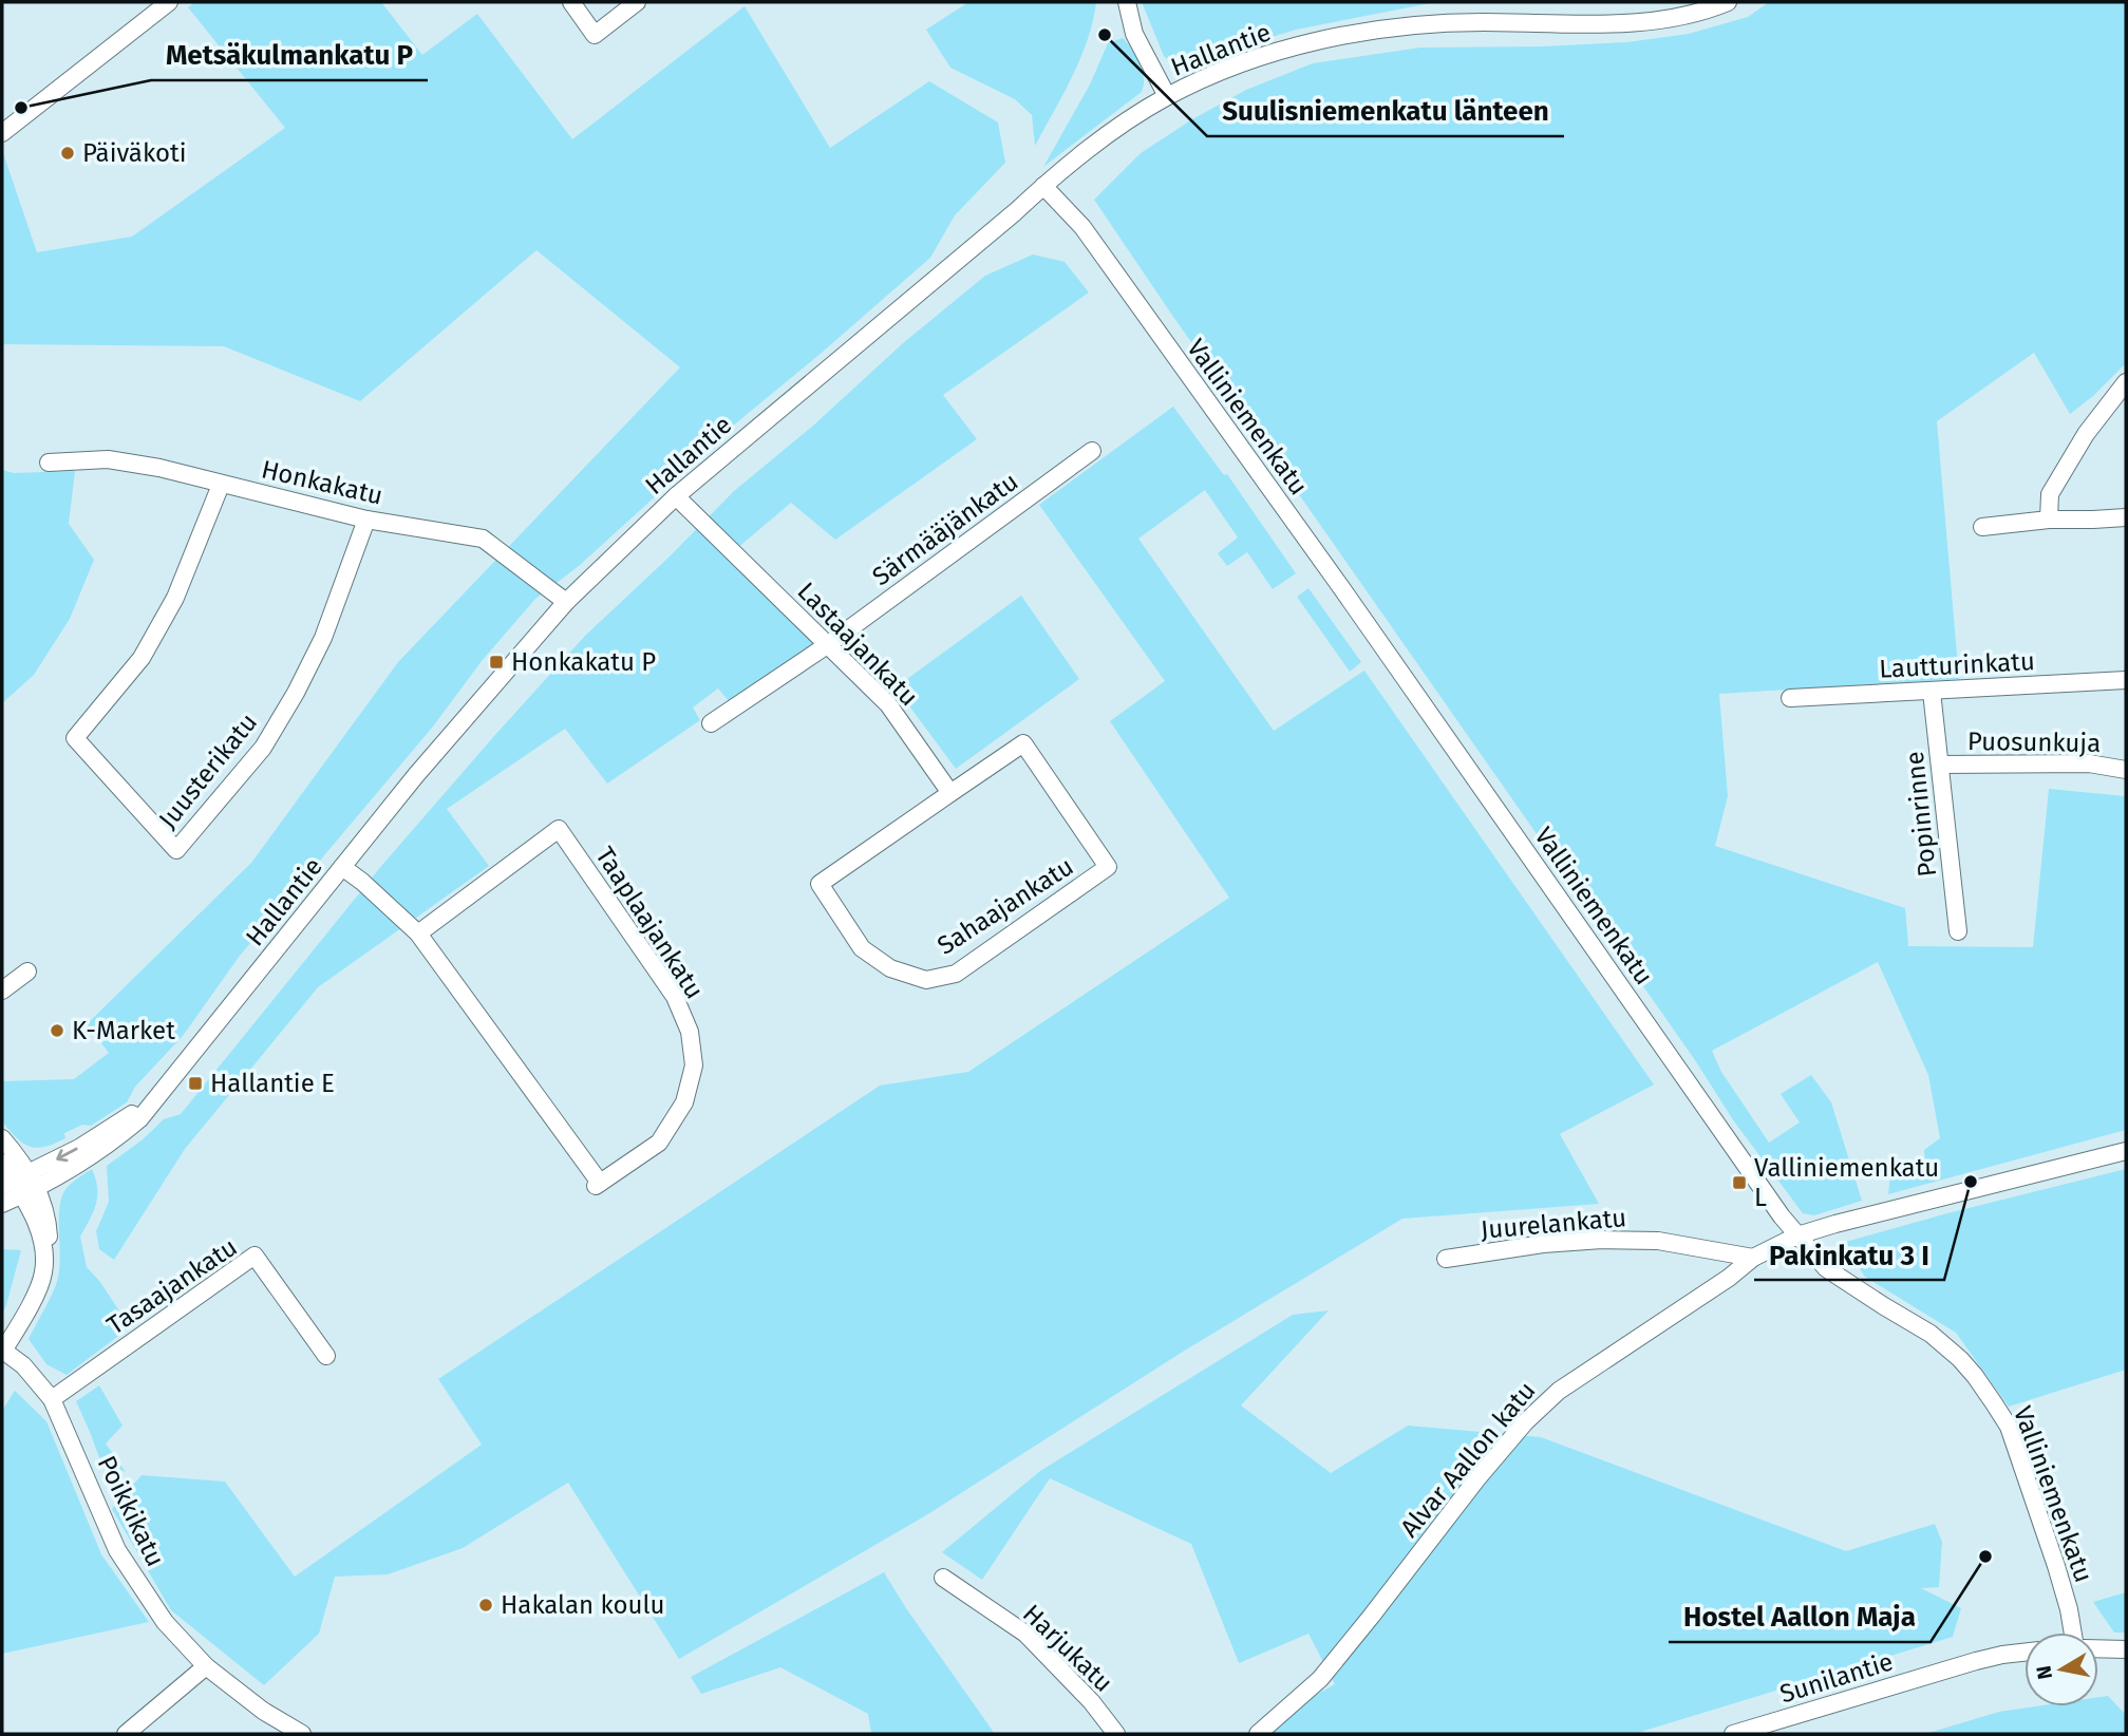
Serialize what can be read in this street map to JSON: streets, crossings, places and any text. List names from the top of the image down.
{
  "streets": {
    "street": [
      "Hallantie",
      "Valliniemenkatu",
      "Honkakatu",
      "Särmääjänkatu",
      "Lastaajankatu",
      "Lautturinkatu",
      "Puosunkuja",
      "Juusterikatu",
      "Popinrinne",
      "Sahaajankatu",
      "Taaplaajankatu",
      "Juurelankatu",
      "Tasaajankatu",
      "Alvar Aallon katu",
      "Poikkikatu",
      "Harjukatu",
      "Sunilantie"
    ]
  },
  "crossings": [
    ["Hallantie", "Valliniemenkatu"],
    ["Hallantie", "Honkakatu"],
    ["Hallantie", "Lastaajankatu"],
    ["Hallantie", "Taaplaajankatu"],
    ["Valliniemenkatu", "Alvar Aallon katu"],
    ["Honkakatu", "Juusterikatu"],
    ["Särmääjänkatu", "Lastaajankatu"],
    ["Lastaajankatu", "Sahaajankatu"],
    ["Lautturinkatu", "Popinrinne"],
    ["Puosunkuja", "Popinrinne"],
    ["Juurelankatu", "Alvar Aallon katu"],
    ["Tasaajankatu", "Poikkikatu"]
  ],
  "places": {
    "other": [
      "Suulisniemenkatu länteen",
      "Metsäkulmankatu P",
      "Päiväkoti",
      "K-Market",
      "Pakinkatu 3 I",
      "Hostel Aallon Maja",
      "Hakalan koulu"
    ],
    "transit": ["Honkakatu P", "Hallantie E", "Valliniemenkatu L"]
  },
  "north": "left"
}
